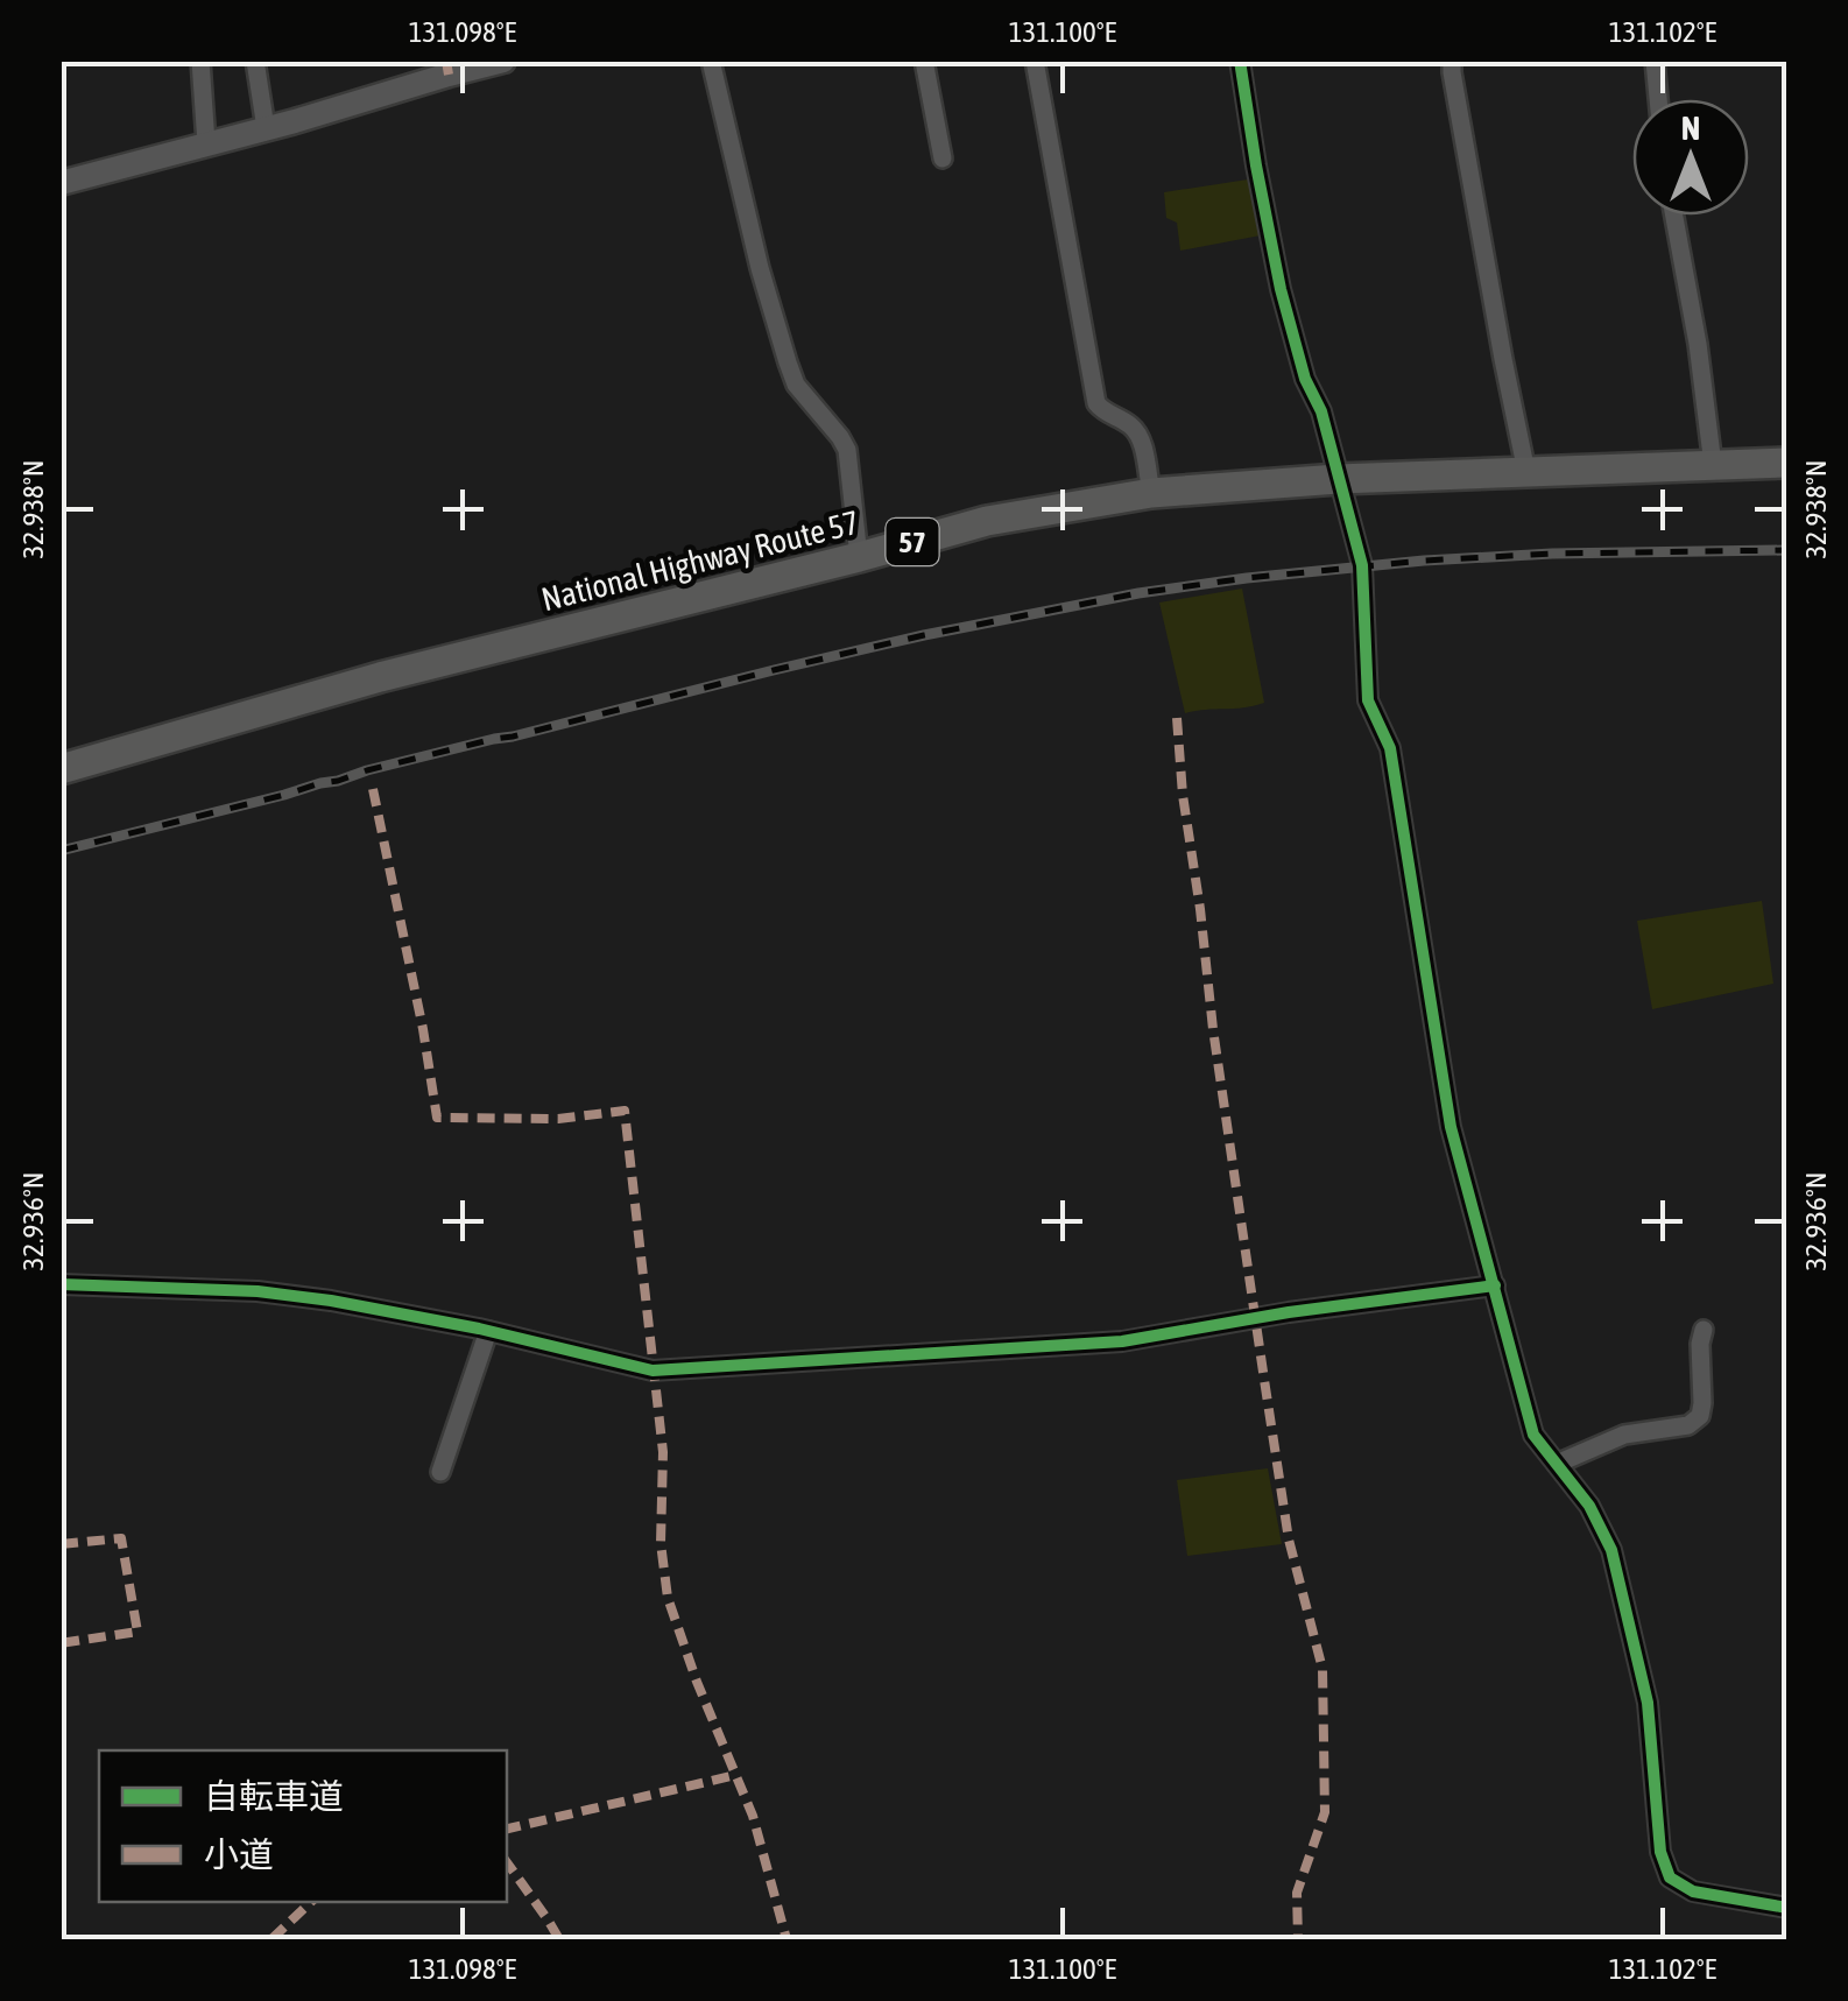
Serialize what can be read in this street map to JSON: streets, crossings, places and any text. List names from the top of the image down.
{
  "streets": {
    "highway": ["57", "National Highway Route 57"]
  },
  "legend": ["自転車道", "小道"],
  "north": "top",
  "coordinates": [
    "131.098°E",
    "131.100°E",
    "131.102°E",
    "32.938°N",
    "32.936°N"
  ]
}
